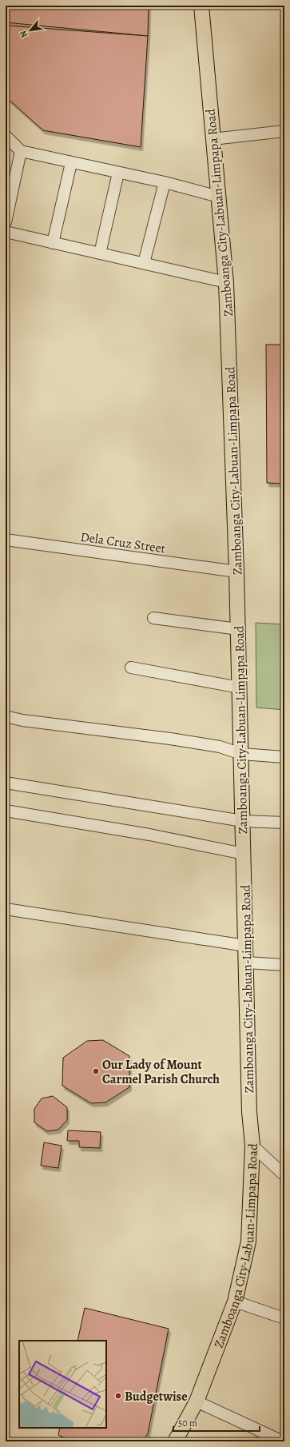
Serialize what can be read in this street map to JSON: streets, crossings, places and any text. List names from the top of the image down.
{
  "streets": {
    "main road": ["Zamboanga City-Labuan-Limpapa Road"],
    "street": ["Dela Cruz Street"]
  },
  "crossings": [
    ["Zamboanga City-Labuan-Limpapa Road", "Dela Cruz Street"]
  ],
  "places": ["Our Lady of Mount Carmel Parish Church", "Budgetwise"],
  "scale_bar": "50 m",
  "north": "bottom left"
}
